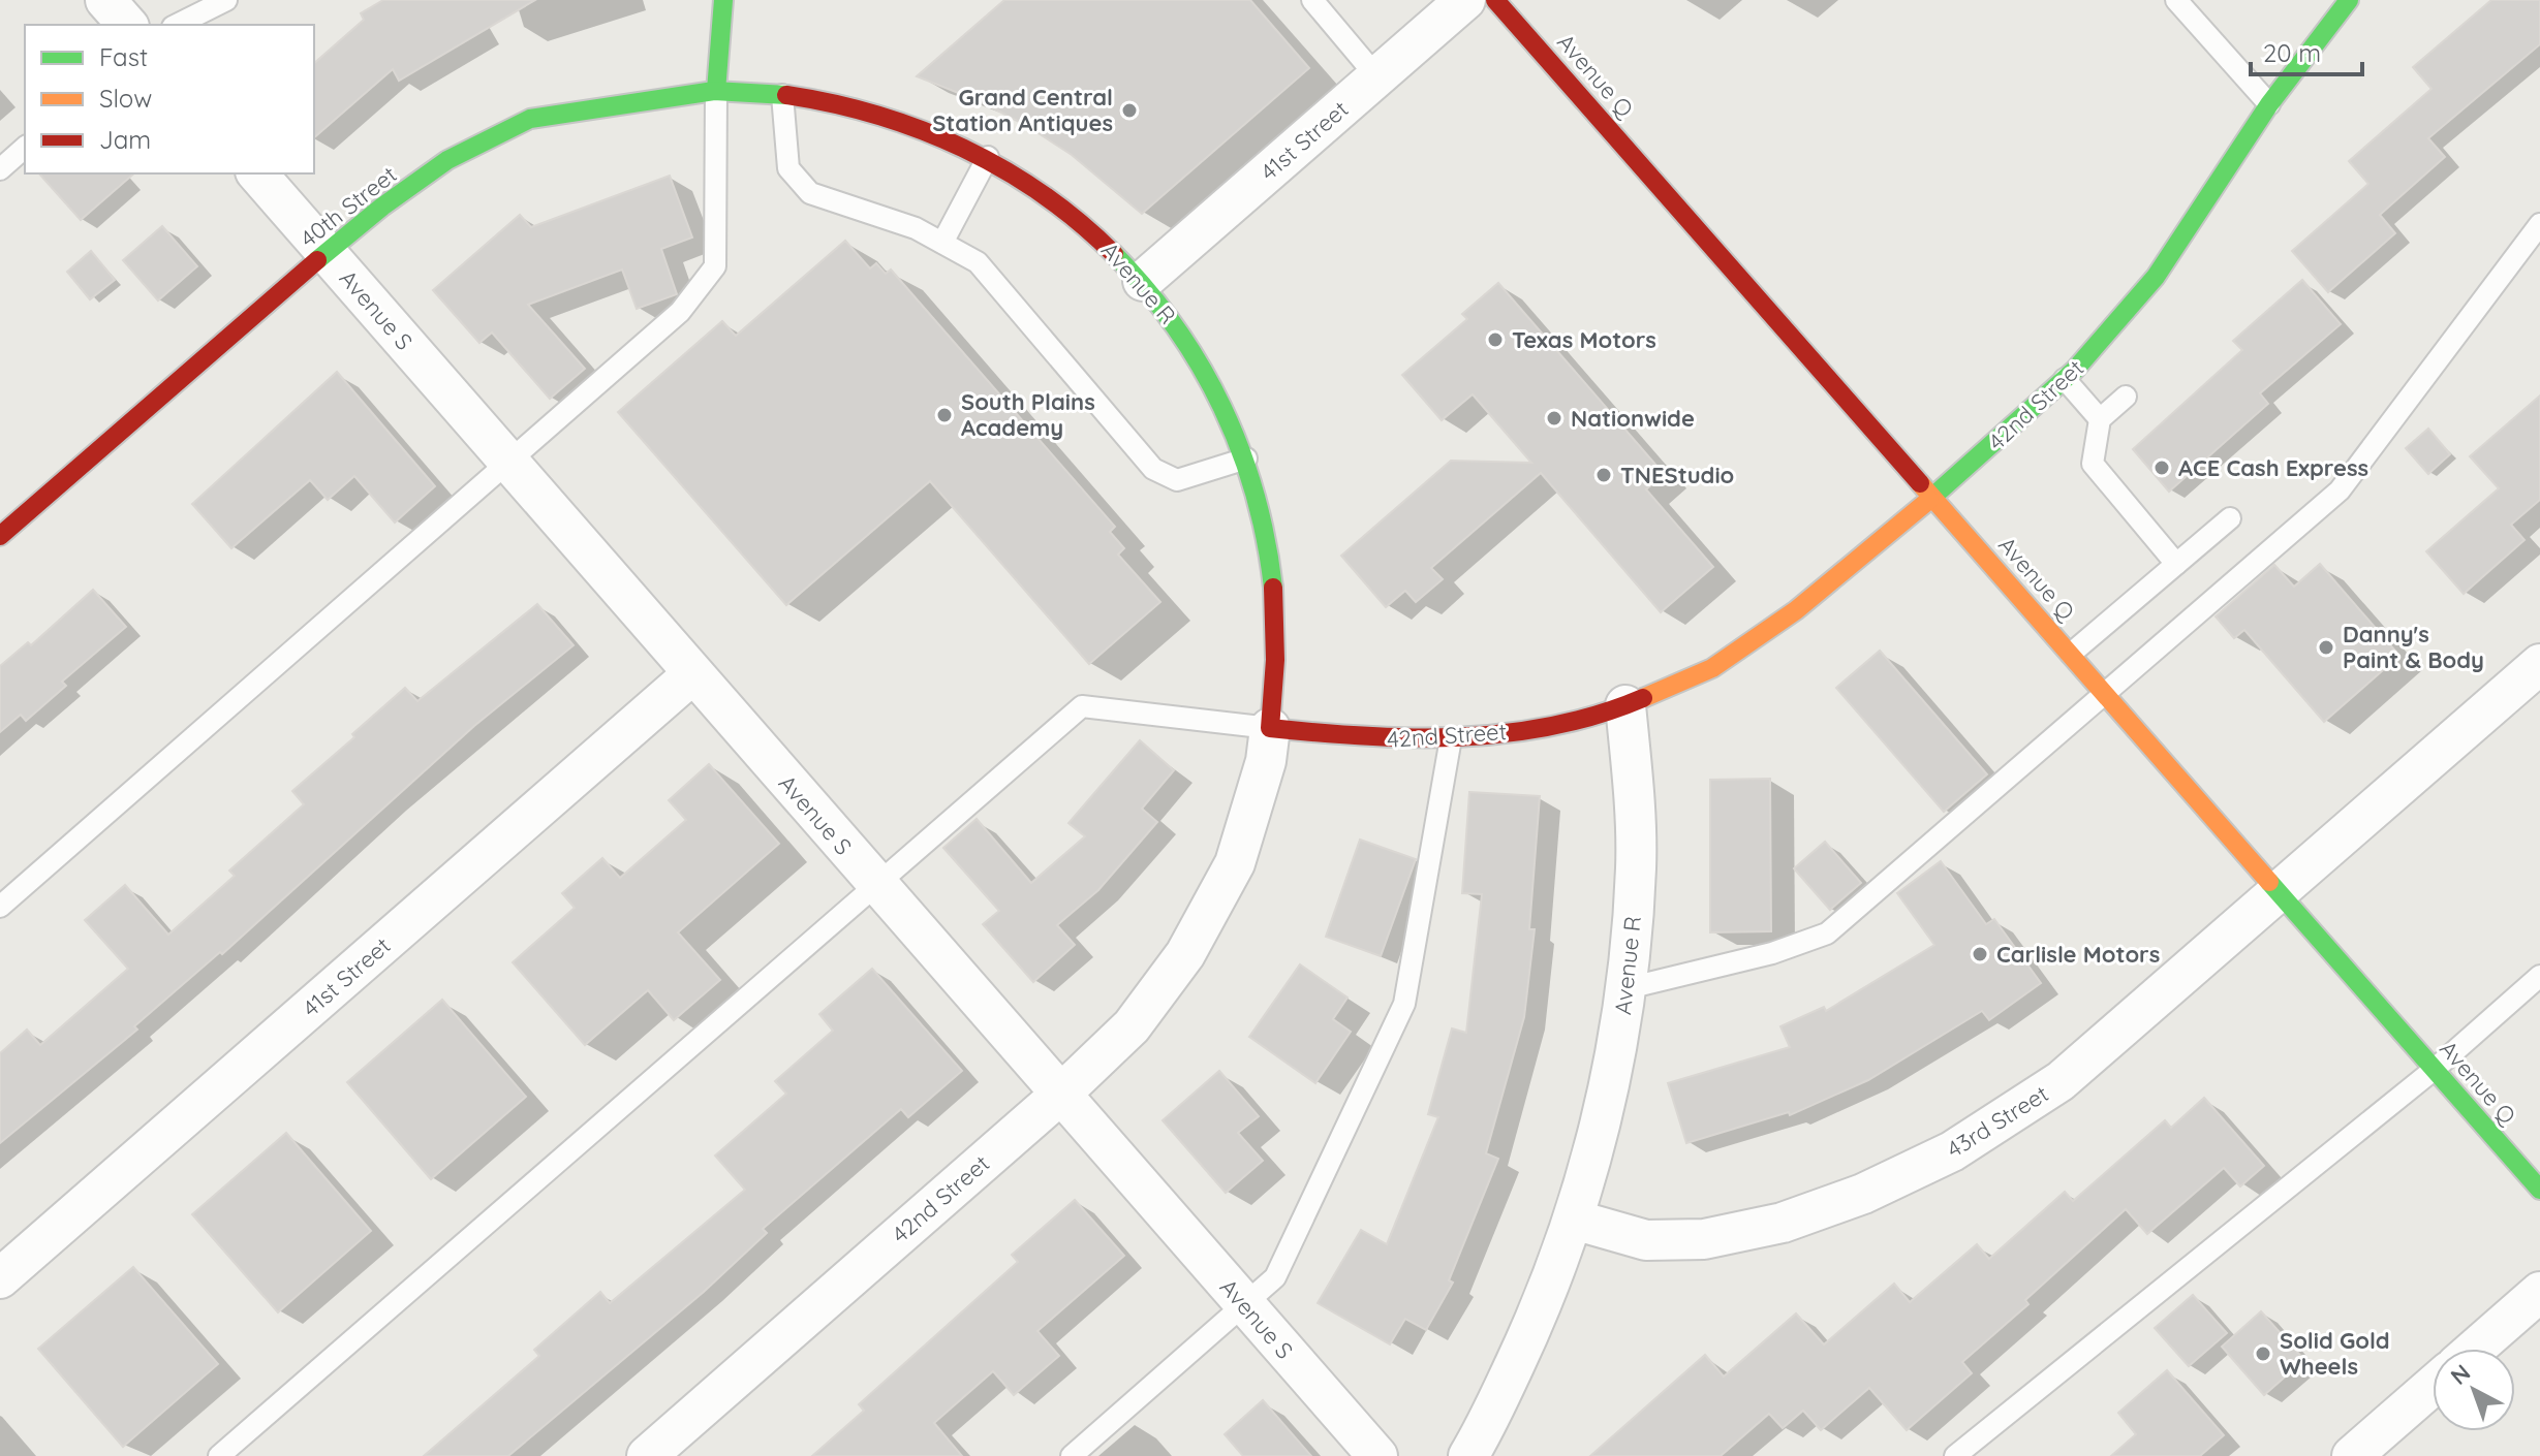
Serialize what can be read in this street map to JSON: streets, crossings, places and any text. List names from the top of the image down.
{
  "streets": {
    "main road": [
      "Avenue Q",
      "40th Street",
      "Avenue R",
      "42nd Street"
    ],
    "street": ["41st Street", "Avenue S", "43rd Street"]
  },
  "crossings": [
    ["Avenue Q", "42nd Street"],
    ["Avenue Q", "43rd Street"],
    ["41st Street", "Avenue R"],
    ["41st Street", "Avenue S"],
    ["40th Street", "Avenue R"],
    ["40th Street", "Avenue S"],
    ["Avenue R", "42nd Street"],
    ["Avenue R", "43rd Street"],
    ["Avenue S", "42nd Street"]
  ],
  "places": [
    "Grand Central Station Antiques",
    "Texas Motors",
    "South Plains Academy",
    "Nationwide",
    "ACE Cash Express",
    "TNEStudio",
    "Danny's Paint & Body",
    "Carlisle Motors",
    "Solid Gold Wheels"
  ],
  "legend": ["Fast", "Slow", "Jam"],
  "scale_bar": "20 m",
  "north": "top left"
}
